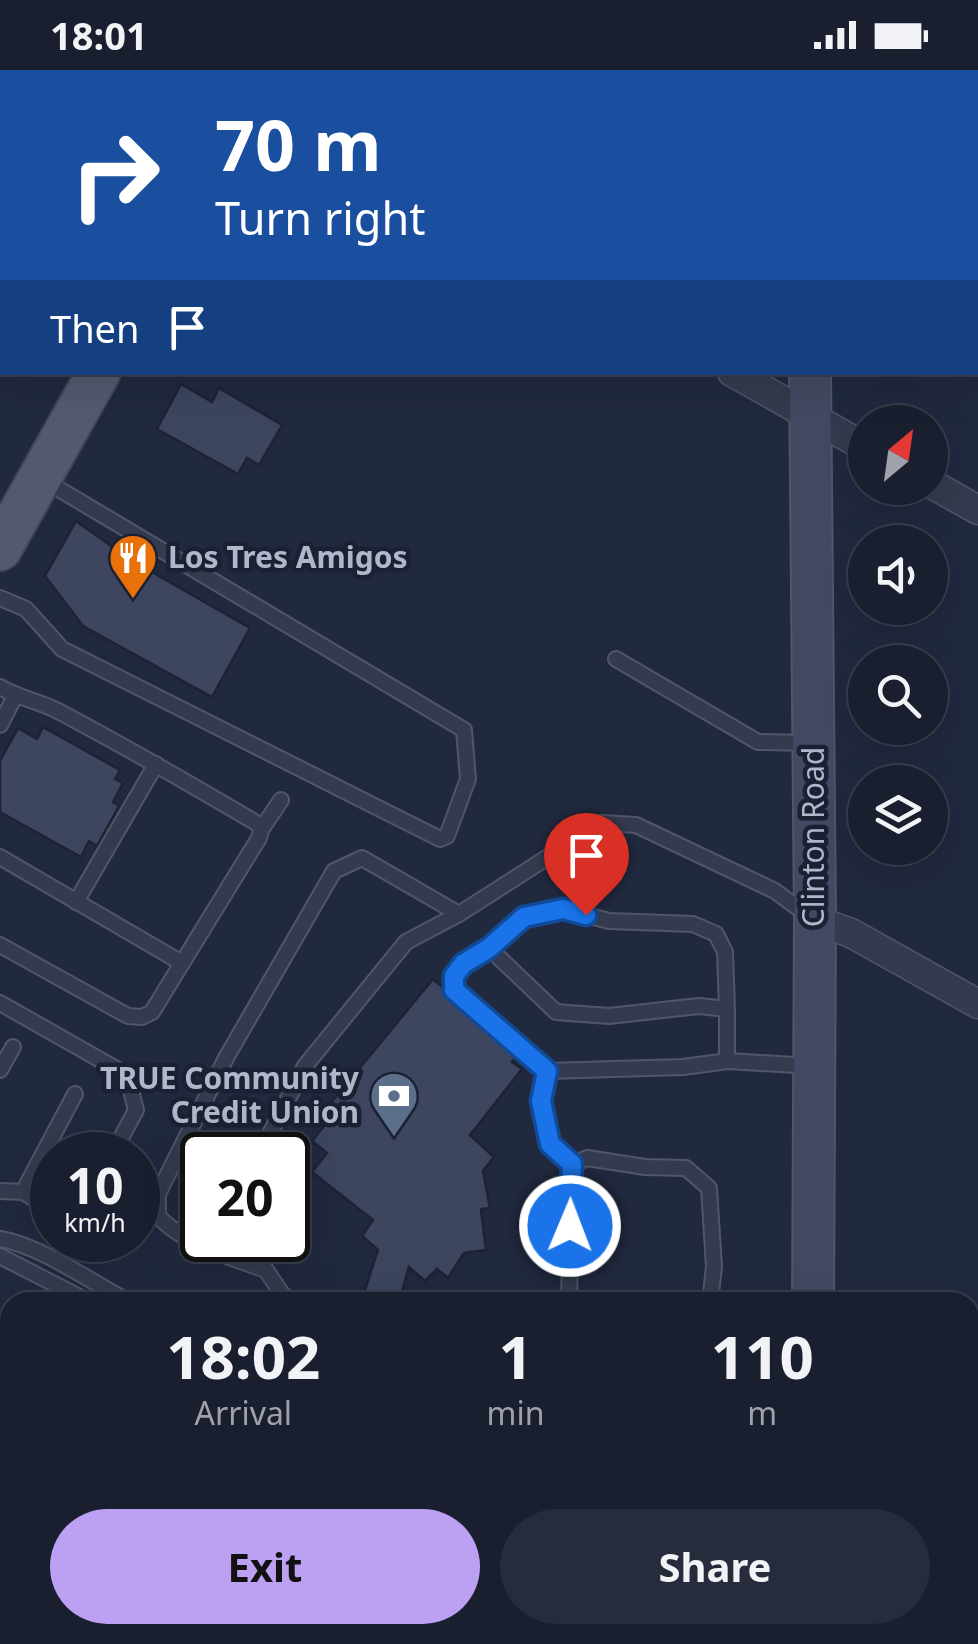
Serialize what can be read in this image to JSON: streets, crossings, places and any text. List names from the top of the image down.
{
  "streets": {
    "main road": ["Clinton Road"]
  },
  "places": {
    "restaurant": ["Los Tres Amigos"],
    "bank": ["TRUE Community Credit Union"]
  },
  "north": "top right",
  "page": {
    "status": "18:01",
    "turn": ["70 m", "Turn right"],
    "then": "Then",
    "speed": "10 km/h",
    "limit": "20",
    "eta": [
      "18:02",
      "Arrival",
      "1",
      "min",
      "110",
      "m"
    ],
    "buttons": ["Exit", "Share"]
  }
}
